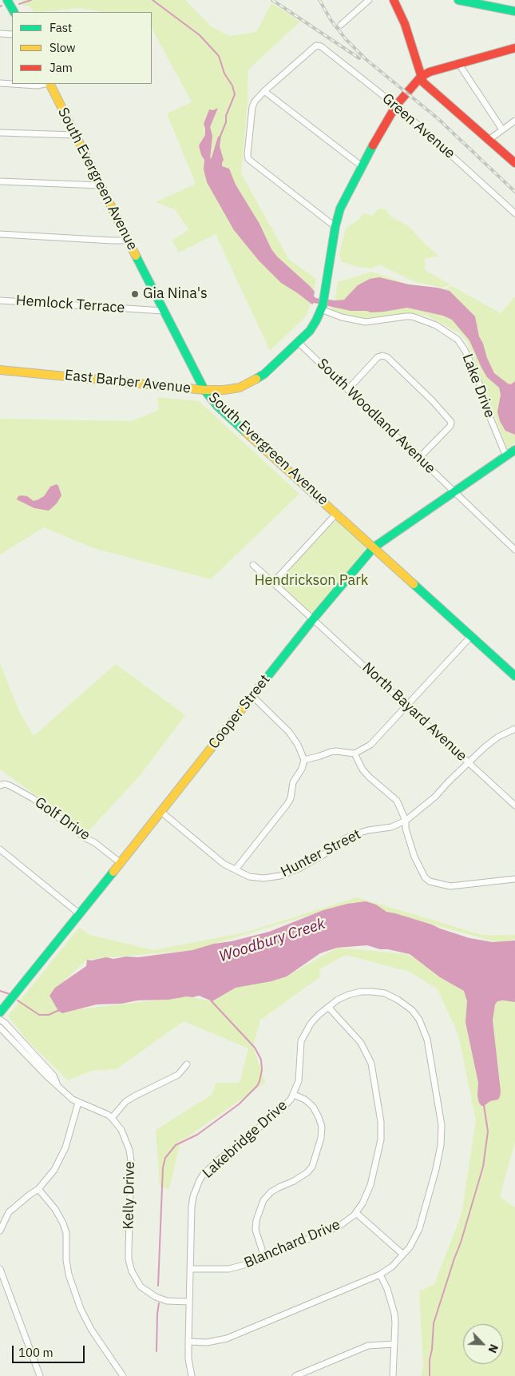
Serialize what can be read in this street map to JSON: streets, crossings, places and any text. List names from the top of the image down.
{
  "streets": {
    "main road": ["South Evergreen Avenue", "East Barber Avenue", "Cooper Street"],
    "street": [
      "Green Avenue",
      "Hemlock Terrace",
      "Lake Drive",
      "South Woodland Avenue",
      "North Bayard Avenue",
      "Golf Drive",
      "Hunter Street",
      "Lakebridge Drive",
      "Kelly Drive",
      "Blanchard Drive"
    ]
  },
  "crossings": [
    ["Green Avenue", "East Barber Avenue"],
    ["South Evergreen Avenue", "Hemlock Terrace"],
    ["South Evergreen Avenue", "East Barber Avenue"],
    ["South Evergreen Avenue", "Cooper Street"],
    ["East Barber Avenue", "Lake Drive"],
    ["East Barber Avenue", "South Woodland Avenue"],
    ["Lake Drive", "Cooper Street"],
    ["South Woodland Avenue", "Cooper Street"],
    ["Cooper Street", "North Bayard Avenue"],
    ["Cooper Street", "Golf Drive"],
    ["Cooper Street", "Hunter Street"],
    ["North Bayard Avenue", "Hunter Street"],
    ["Lakebridge Drive", "Kelly Drive"],
    ["Lakebridge Drive", "Blanchard Drive"]
  ],
  "water": ["Woodbury Creek"],
  "parks": ["Hendrickson Park"],
  "places": ["Gia Nina's"],
  "legend": ["Fast", "Slow", "Jam"],
  "scale_bar": "100 m",
  "north": "bottom right"
}
